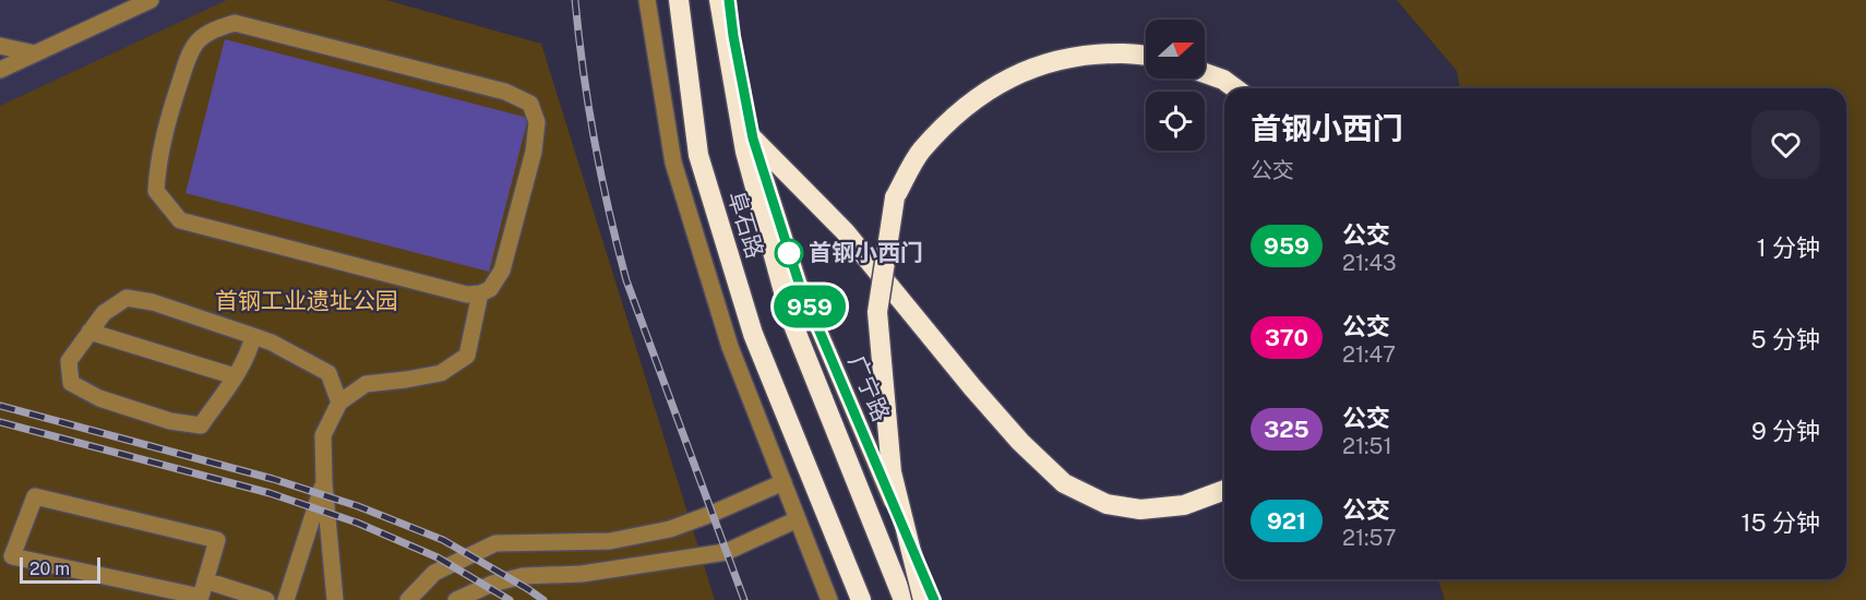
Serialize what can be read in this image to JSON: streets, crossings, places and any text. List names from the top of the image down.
{
  "streets": {
    "highway": ["阜石路"],
    "street": ["广宁路"]
  },
  "parks": ["首钢工业遗址公园"],
  "places": ["首钢小西门"],
  "lines": ["bus line 959"],
  "scale_bar": "20 m",
  "north": "right",
  "page": {
    "on_map": "959",
    "heading": ["首钢小西门", "公交"],
    "list": [
      {
        "mark": "959",
        "name": "公交",
        "note": "21:43",
        "value": "1 分钟"
      },
      {
        "mark": "370",
        "name": "公交",
        "note": "21:47",
        "value": "5 分钟"
      },
      {
        "mark": "325",
        "name": "公交",
        "note": "21:51",
        "value": "9 分钟"
      },
      {
        "mark": "921",
        "name": "公交",
        "note": "21:57",
        "value": "15 分钟"
      }
    ],
    "scale": "20 m"
  }
}
